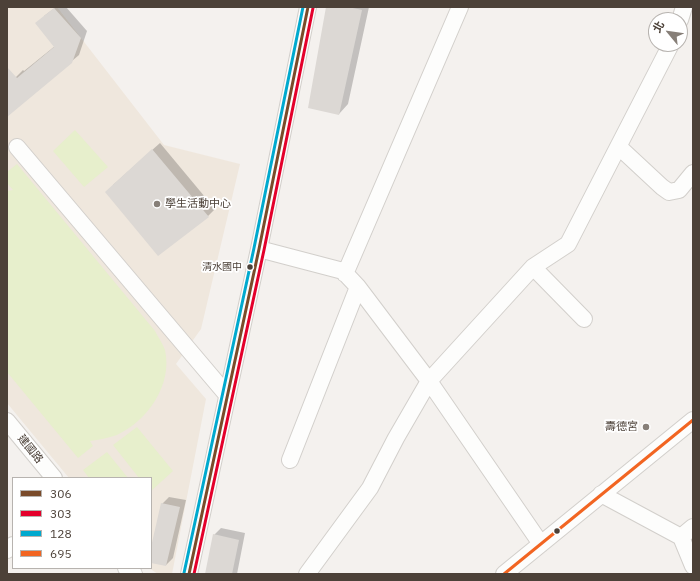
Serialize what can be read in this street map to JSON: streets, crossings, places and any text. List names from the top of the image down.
{
  "streets": {
    "street": ["建國路"]
  },
  "places": ["學生活動中心", "清水國中", "壽德宮"],
  "lines": [
    "transit line 306",
    "transit line 128",
    "transit line 303",
    "transit line 695"
  ],
  "legend": [
    "306",
    "303",
    "128",
    "695"
  ],
  "north": "top left"
}
